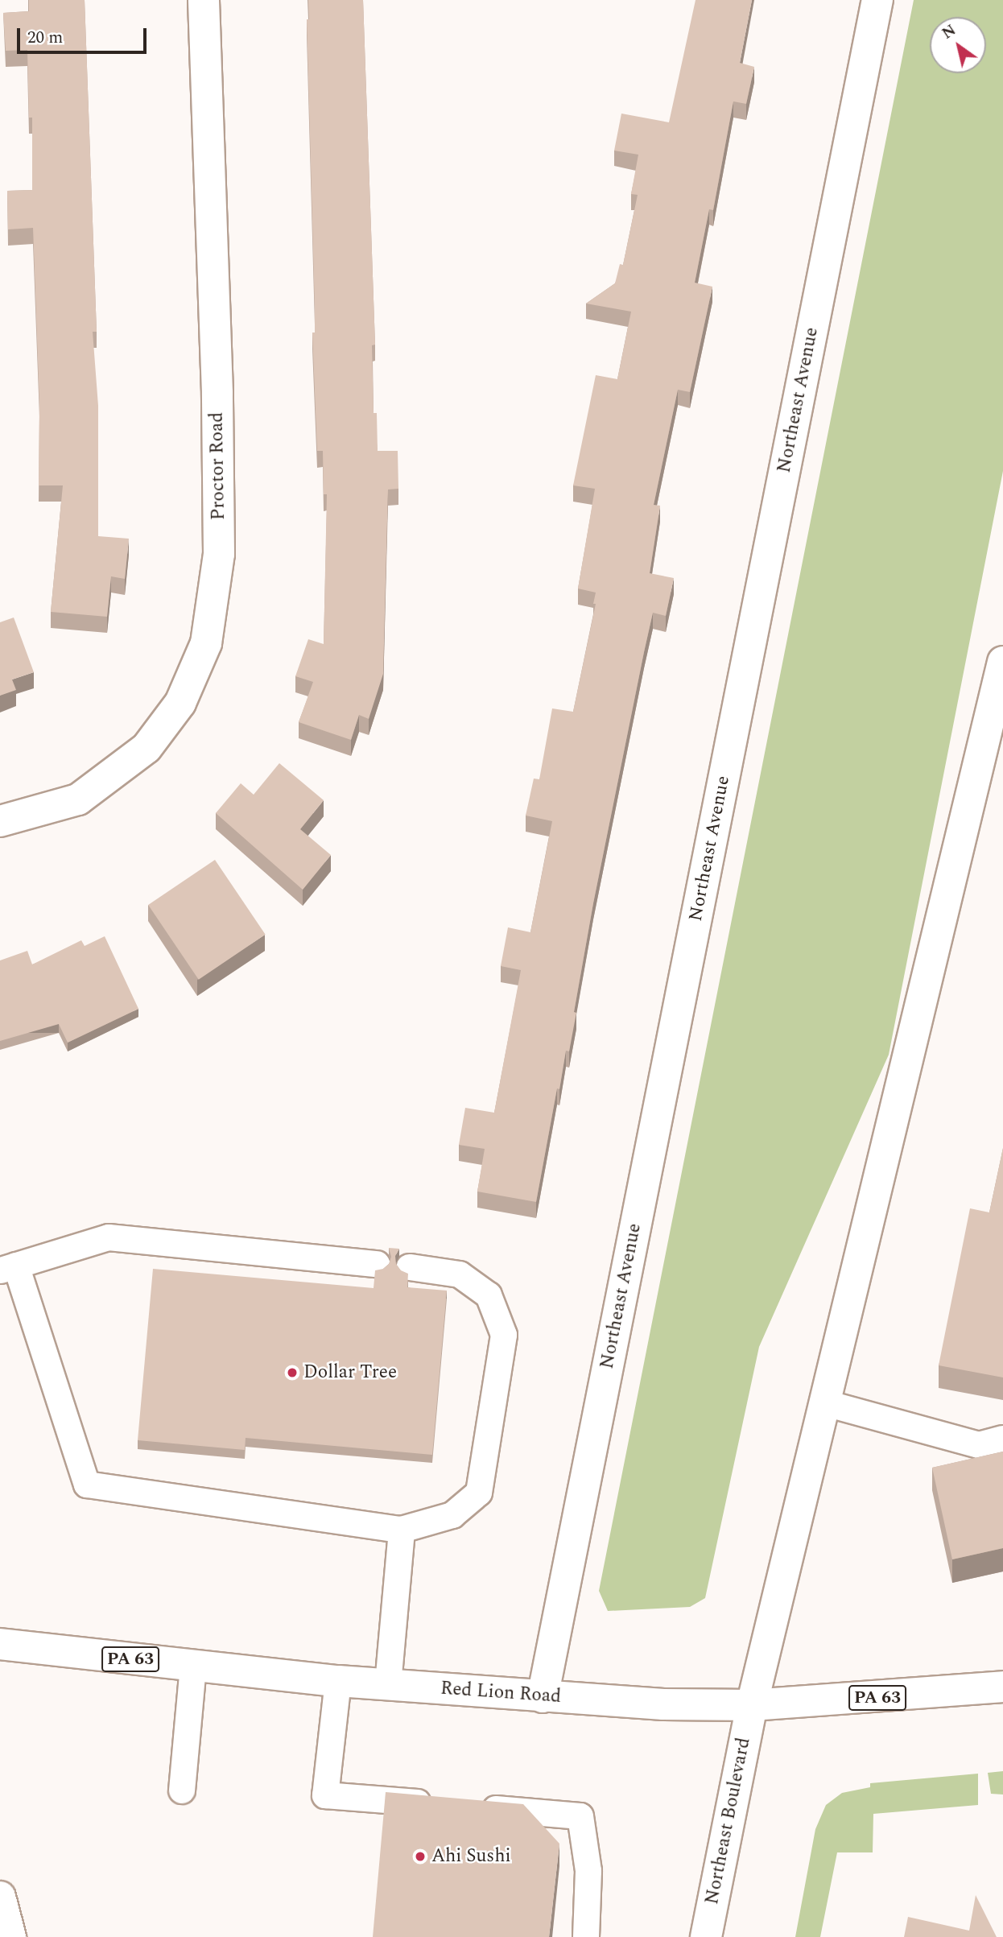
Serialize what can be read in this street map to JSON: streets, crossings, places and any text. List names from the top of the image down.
{
  "streets": {
    "street": [
      "Northeast Avenue",
      "Proctor Road",
      "PA 63",
      "Red Lion Road",
      "Northeast Boulevard"
    ]
  },
  "crossings": [
    ["Northeast Avenue", "Red Lion Road"],
    ["Red Lion Road", "Northeast Boulevard"]
  ],
  "places": ["Dollar Tree", "Ahi Sushi"],
  "scale_bar": "20 m",
  "north": "top left"
}
